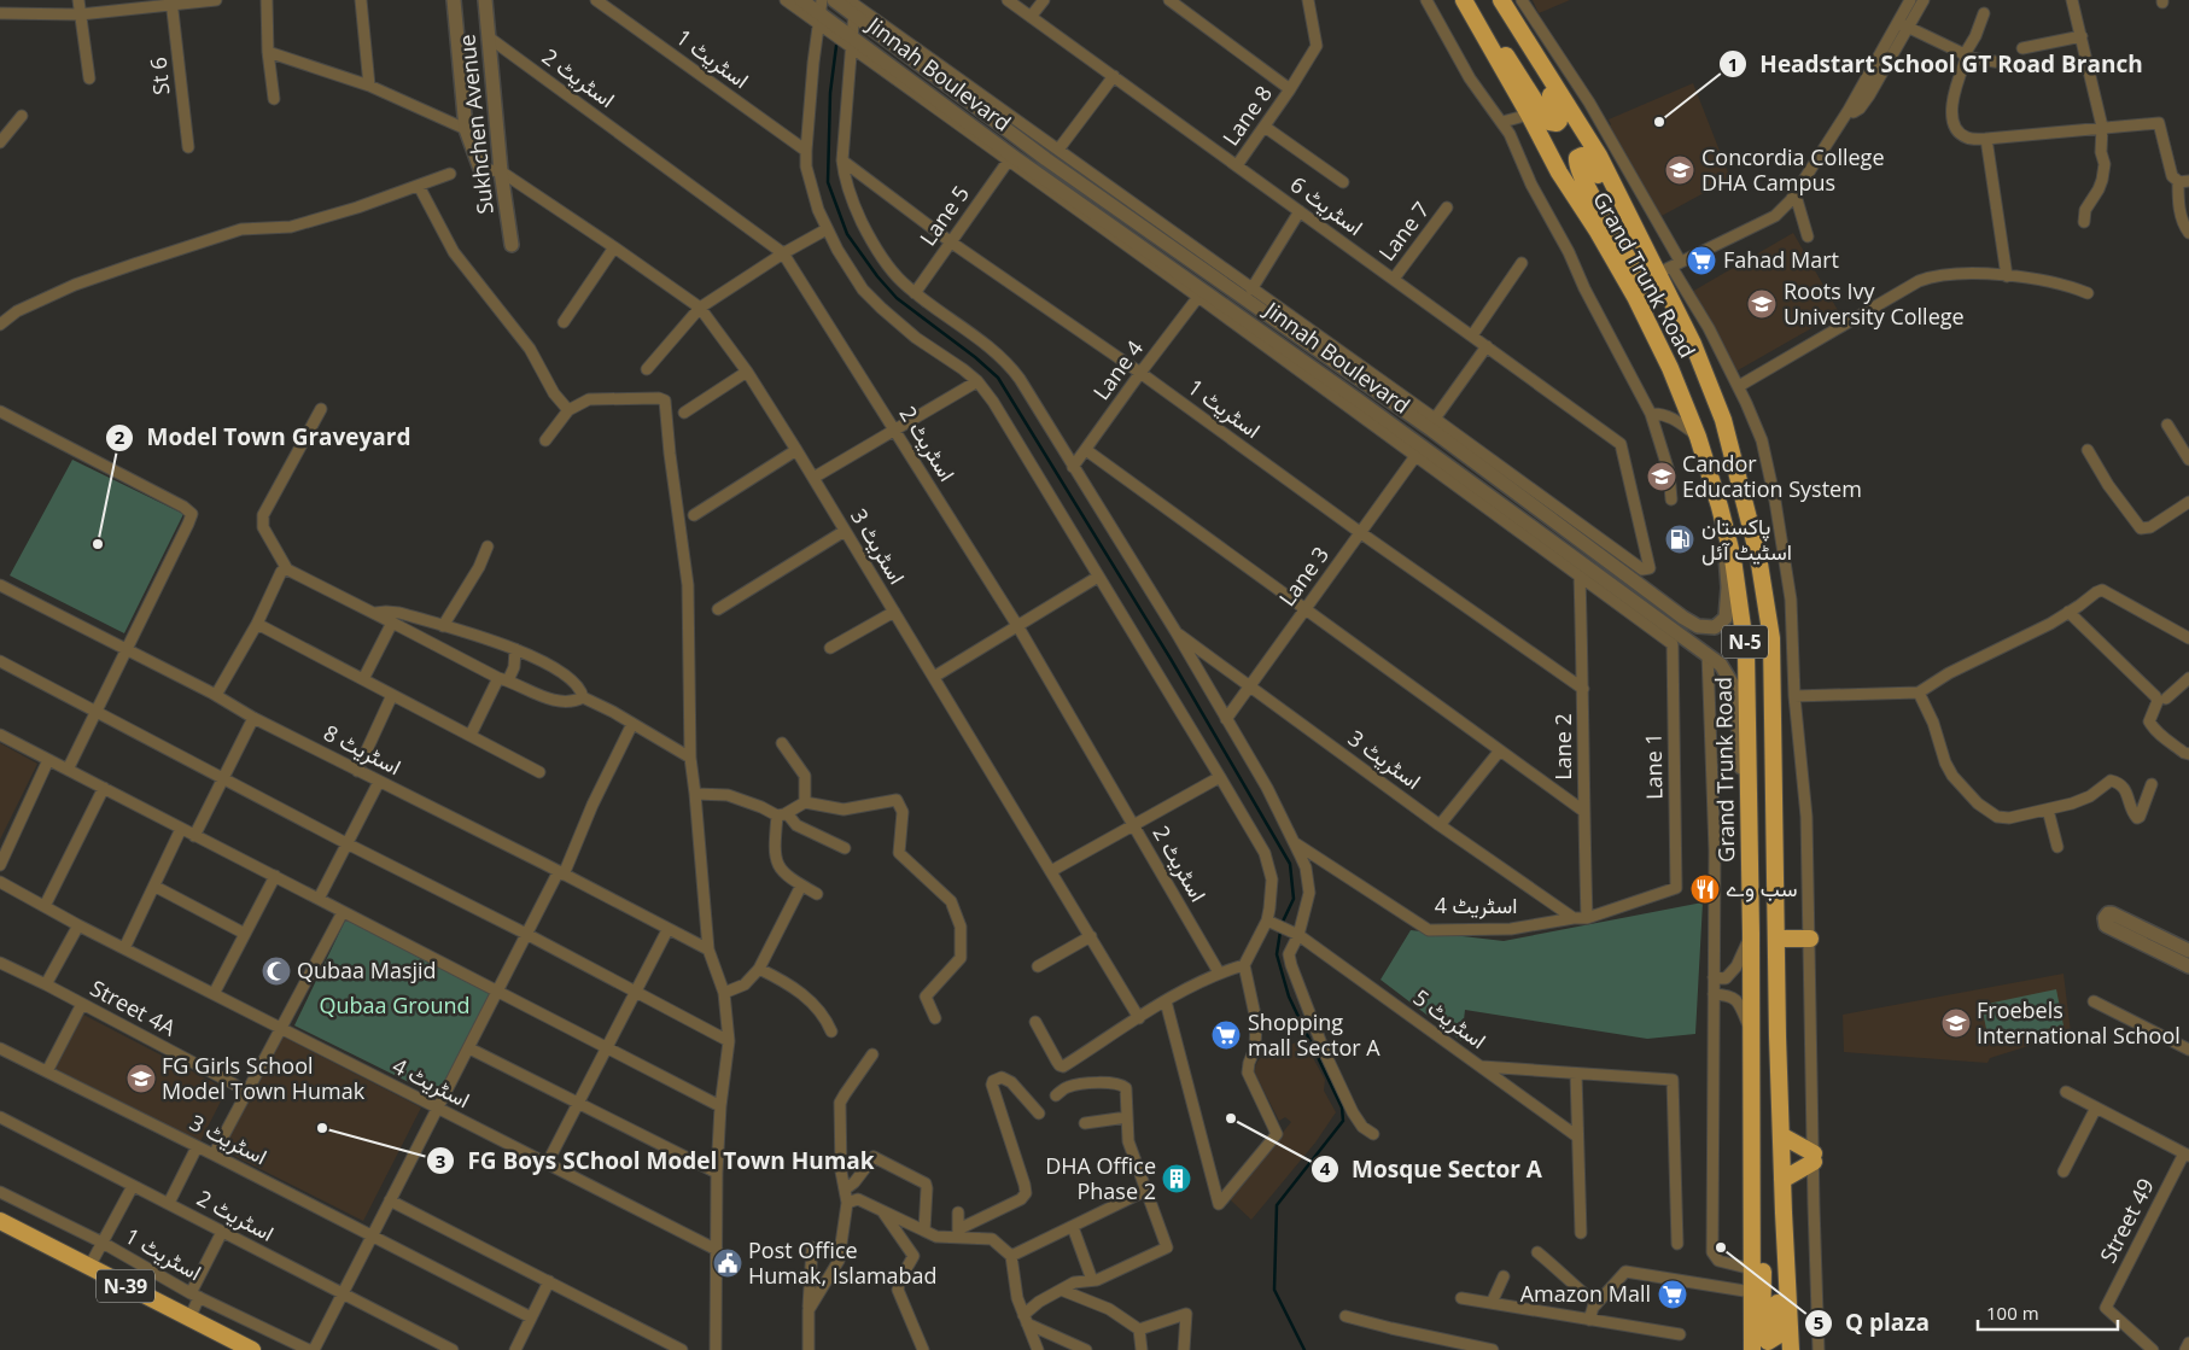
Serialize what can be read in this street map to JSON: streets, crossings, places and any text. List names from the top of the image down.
{
  "streets": {
    "highway": ["Grand Trunk Road", "N-5", "N-39"],
    "street": [
      "اسٹریٹ 1",
      "Jinnah Boulevard",
      "St 6",
      "اسٹریٹ 2",
      "Lane 8",
      "Sukhchen Avenue",
      "اسٹریٹ 6",
      "Lane 5",
      "Lane 7",
      "Lane 4",
      "اسٹریٹ 3",
      "Lane 3",
      "Lane 2",
      "اسٹریٹ 8",
      "Lane 1",
      "اسٹریٹ 4",
      "Street 4A",
      "اسٹریٹ 5",
      "Street 49"
    ]
  },
  "crossings": [
    ["اسٹریٹ 1", "Lane 5"],
    ["اسٹریٹ 1", "Lane 4"],
    ["اسٹریٹ 1", "Lane 3"],
    ["اسٹریٹ 1", "Lane 2"],
    ["Jinnah Boulevard", "اسٹریٹ 6"],
    ["Jinnah Boulevard", "Grand Trunk Road"],
    ["اسٹریٹ 2", "Sukhchen Avenue"],
    ["Lane 8", "اسٹریٹ 6"],
    ["Sukhchen Avenue", "اسٹریٹ 3"],
    ["اسٹریٹ 6", "Lane 7"],
    ["اسٹریٹ 3", "Lane 3"],
    ["اسٹریٹ 3", "اسٹریٹ 4"],
    ["Lane 2", "Lane 1"],
    ["Lane 2", "اسٹریٹ 4"],
    ["Lane 1", "اسٹریٹ 4"]
  ],
  "parks": ["Qubaa Ground"],
  "places": {
    "other": [
      "Headstart School GT Road Branch",
      "Model Town Graveyard",
      "Mosque Sector A",
      "FG Boys SChool Model Town Humak",
      "Q plaza"
    ],
    "school or university": [
      "Concordia College DHA Campus",
      "Roots Ivy University College",
      "Candor Education System",
      "Froebels International School",
      "FG Girls School Model Town Humak"
    ],
    "supermarket": ["Fahad Mart", "Shopping mall Sector A", "Amazon Mall"],
    "fuel station": ["پاکستان اسٹیٹ آئل"],
    "restaurant": ["سب وے"],
    "mosque": ["Qubaa Masjid"],
    "building": ["DHA Office Phase 2"],
    "public building": ["Post Office Humak, Islamabad"]
  },
  "scale_bar": "100 m"
}
